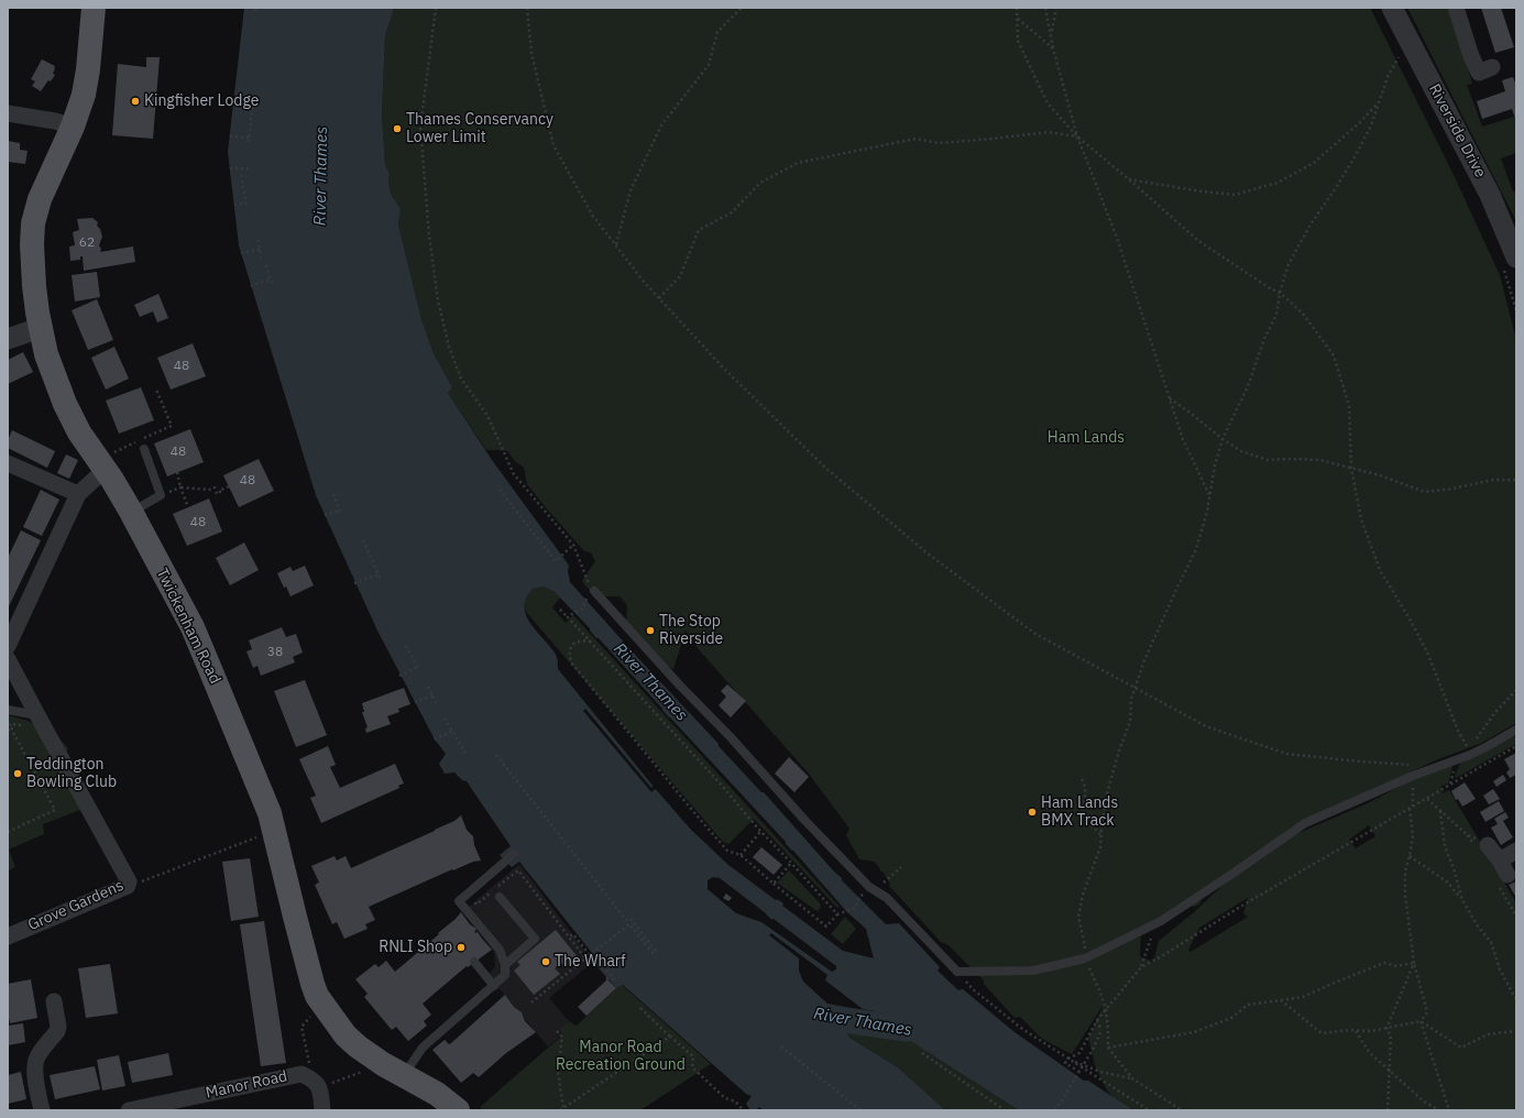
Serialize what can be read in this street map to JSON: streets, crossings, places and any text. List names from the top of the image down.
{
  "streets": {
    "main road": ["Twickenham Road"],
    "street": ["Riverside Drive", "Grove Gardens", "Manor Road"]
  },
  "water": ["River Thames"],
  "parks": ["Ham Lands", "Manor Road Recreation Ground"],
  "places": [
    "Kingfisher Lodge",
    "Thames Conservancy Lower Limit",
    "The Stop Riverside",
    "Teddington Bowling Club",
    "Ham Lands BMX Track",
    "RNLI Shop",
    "The Wharf"
  ],
  "house_numbers": [
    "62",
    "48",
    "48",
    "48",
    "48",
    "38"
  ]
}
